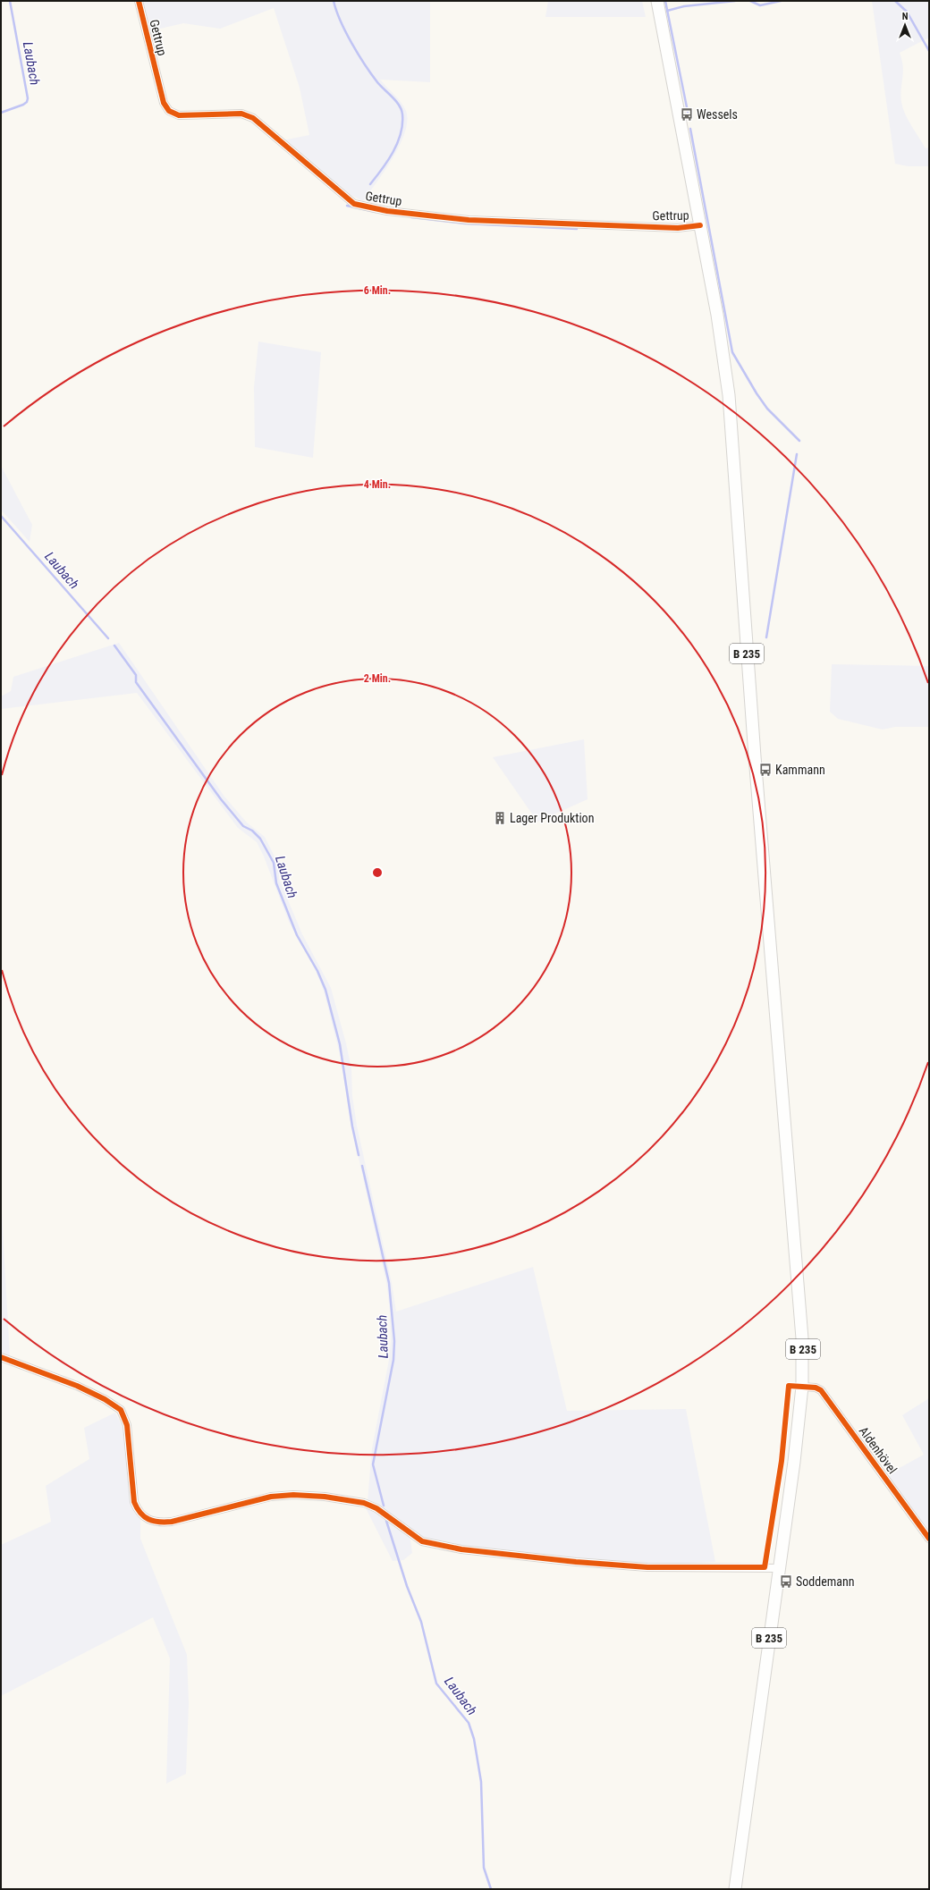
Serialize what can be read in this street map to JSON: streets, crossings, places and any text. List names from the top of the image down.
{
  "streets": {
    "main road": ["B 235"],
    "street": ["Gettrup", "Aldenhövel"]
  },
  "crossings": [
    ["Gettrup", "B 235"],
    ["B 235", "Aldenhövel"]
  ],
  "water": ["Laubach"],
  "places": {
    "bus stop": ["Wessels", "Kammann", "Soddemann"],
    "building": ["Lager Produktion"]
  },
  "north": "top",
  "rings": ["6 Min.", "4 Min.", "2 Min."]
}
